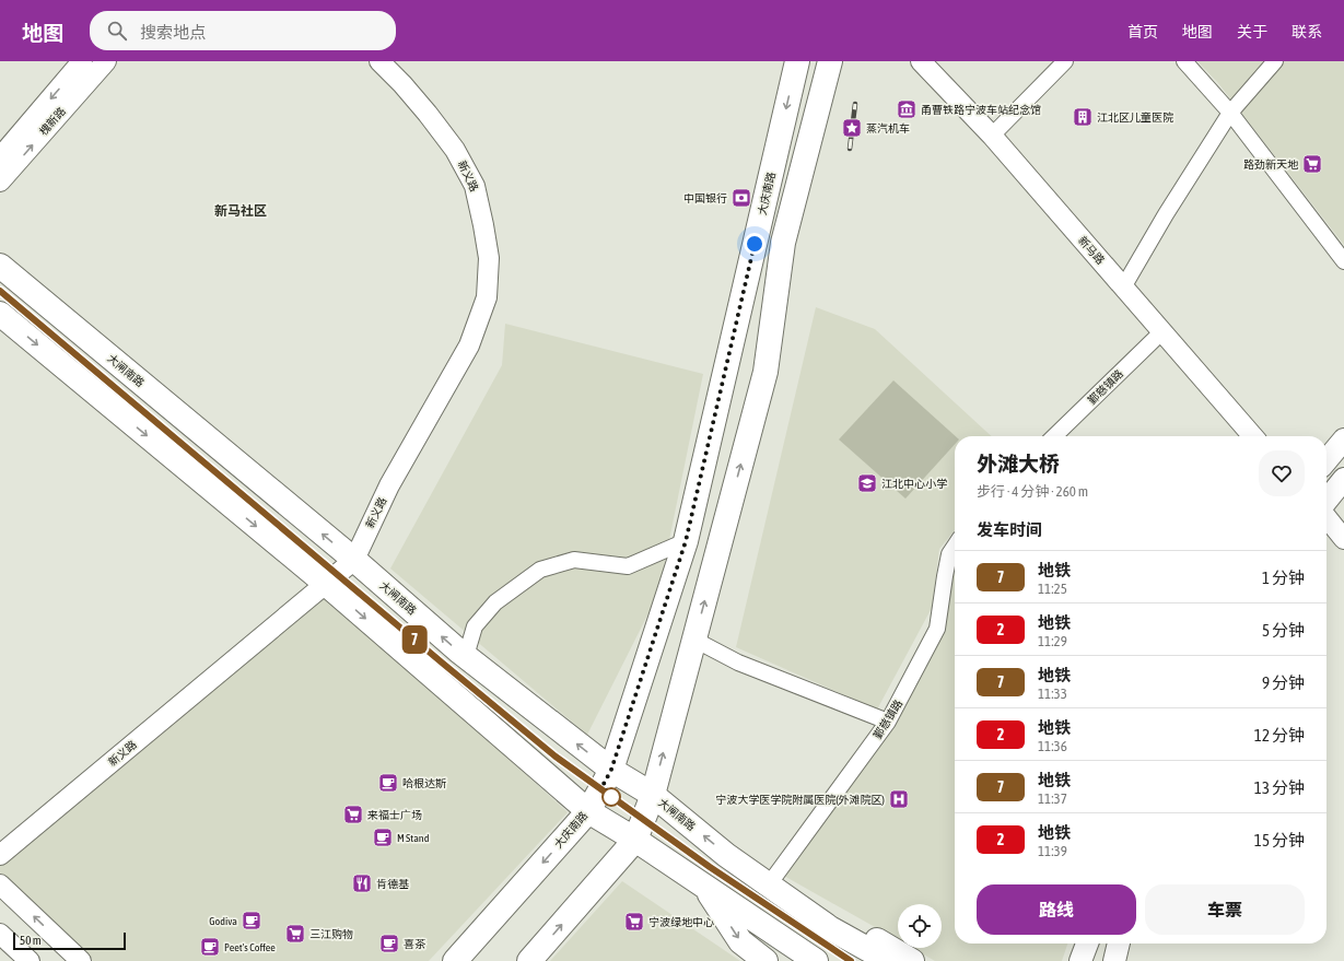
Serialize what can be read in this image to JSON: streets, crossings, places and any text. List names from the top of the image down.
{
  "streets": {
    "main road": ["大庆南路", "大闸南路"],
    "street": [
      "槐新路",
      "新义路",
      "新马路",
      "鄞慈镇路"
    ]
  },
  "crossings": [
    ["新义路", "大闸南路"],
    ["大庆南路", "大闸南路"],
    ["新马路", "鄞慈镇路"]
  ],
  "districts": ["新马社区"],
  "places": {
    "museum": ["甬曹铁路宁波车站纪念馆"],
    "building": ["江北区儿童医院"],
    "place": ["蒸汽机车"],
    "supermarket": [
      "路劲新天地",
      "来福士广场",
      "宁波绿地中心",
      "三江购物"
    ],
    "bank": ["中国银行"],
    "school or university": ["江北中心小学"],
    "cafe": [
      "哈根达斯",
      "M Stand",
      "Godiva",
      "喜茶",
      "Peet's Coffee"
    ],
    "hospital": ["宁波大学医学院附属医院(外滩院区)"],
    "restaurant": ["肯德基"]
  },
  "lines": ["metro line 7"],
  "scale_bar": "50 m",
  "page": {
    "header": "地图",
    "search": "搜索地点",
    "nav": [
      "首页",
      "地图",
      "关于",
      "联系"
    ],
    "on_map": "7",
    "heading": [
      ["外滩大桥", "步行 · 4 分钟 · 260 m"],
      "发车时间"
    ],
    "list": [
      {
        "mark": "7",
        "name": "地铁",
        "note": "11:25",
        "value": "1 分钟"
      },
      {
        "mark": "2",
        "name": "地铁",
        "note": "11:29",
        "value": "5 分钟"
      },
      {
        "mark": "7",
        "name": "地铁",
        "note": "11:33",
        "value": "9 分钟"
      },
      {
        "mark": "2",
        "name": "地铁",
        "note": "11:36",
        "value": "12 分钟"
      },
      {
        "mark": "7",
        "name": "地铁",
        "note": "11:37",
        "value": "13 分钟"
      },
      {
        "mark": "2",
        "name": "地铁",
        "note": "11:39",
        "value": "15 分钟"
      }
    ],
    "buttons": ["路线", "车票"],
    "scale": "50 m"
  }
}
